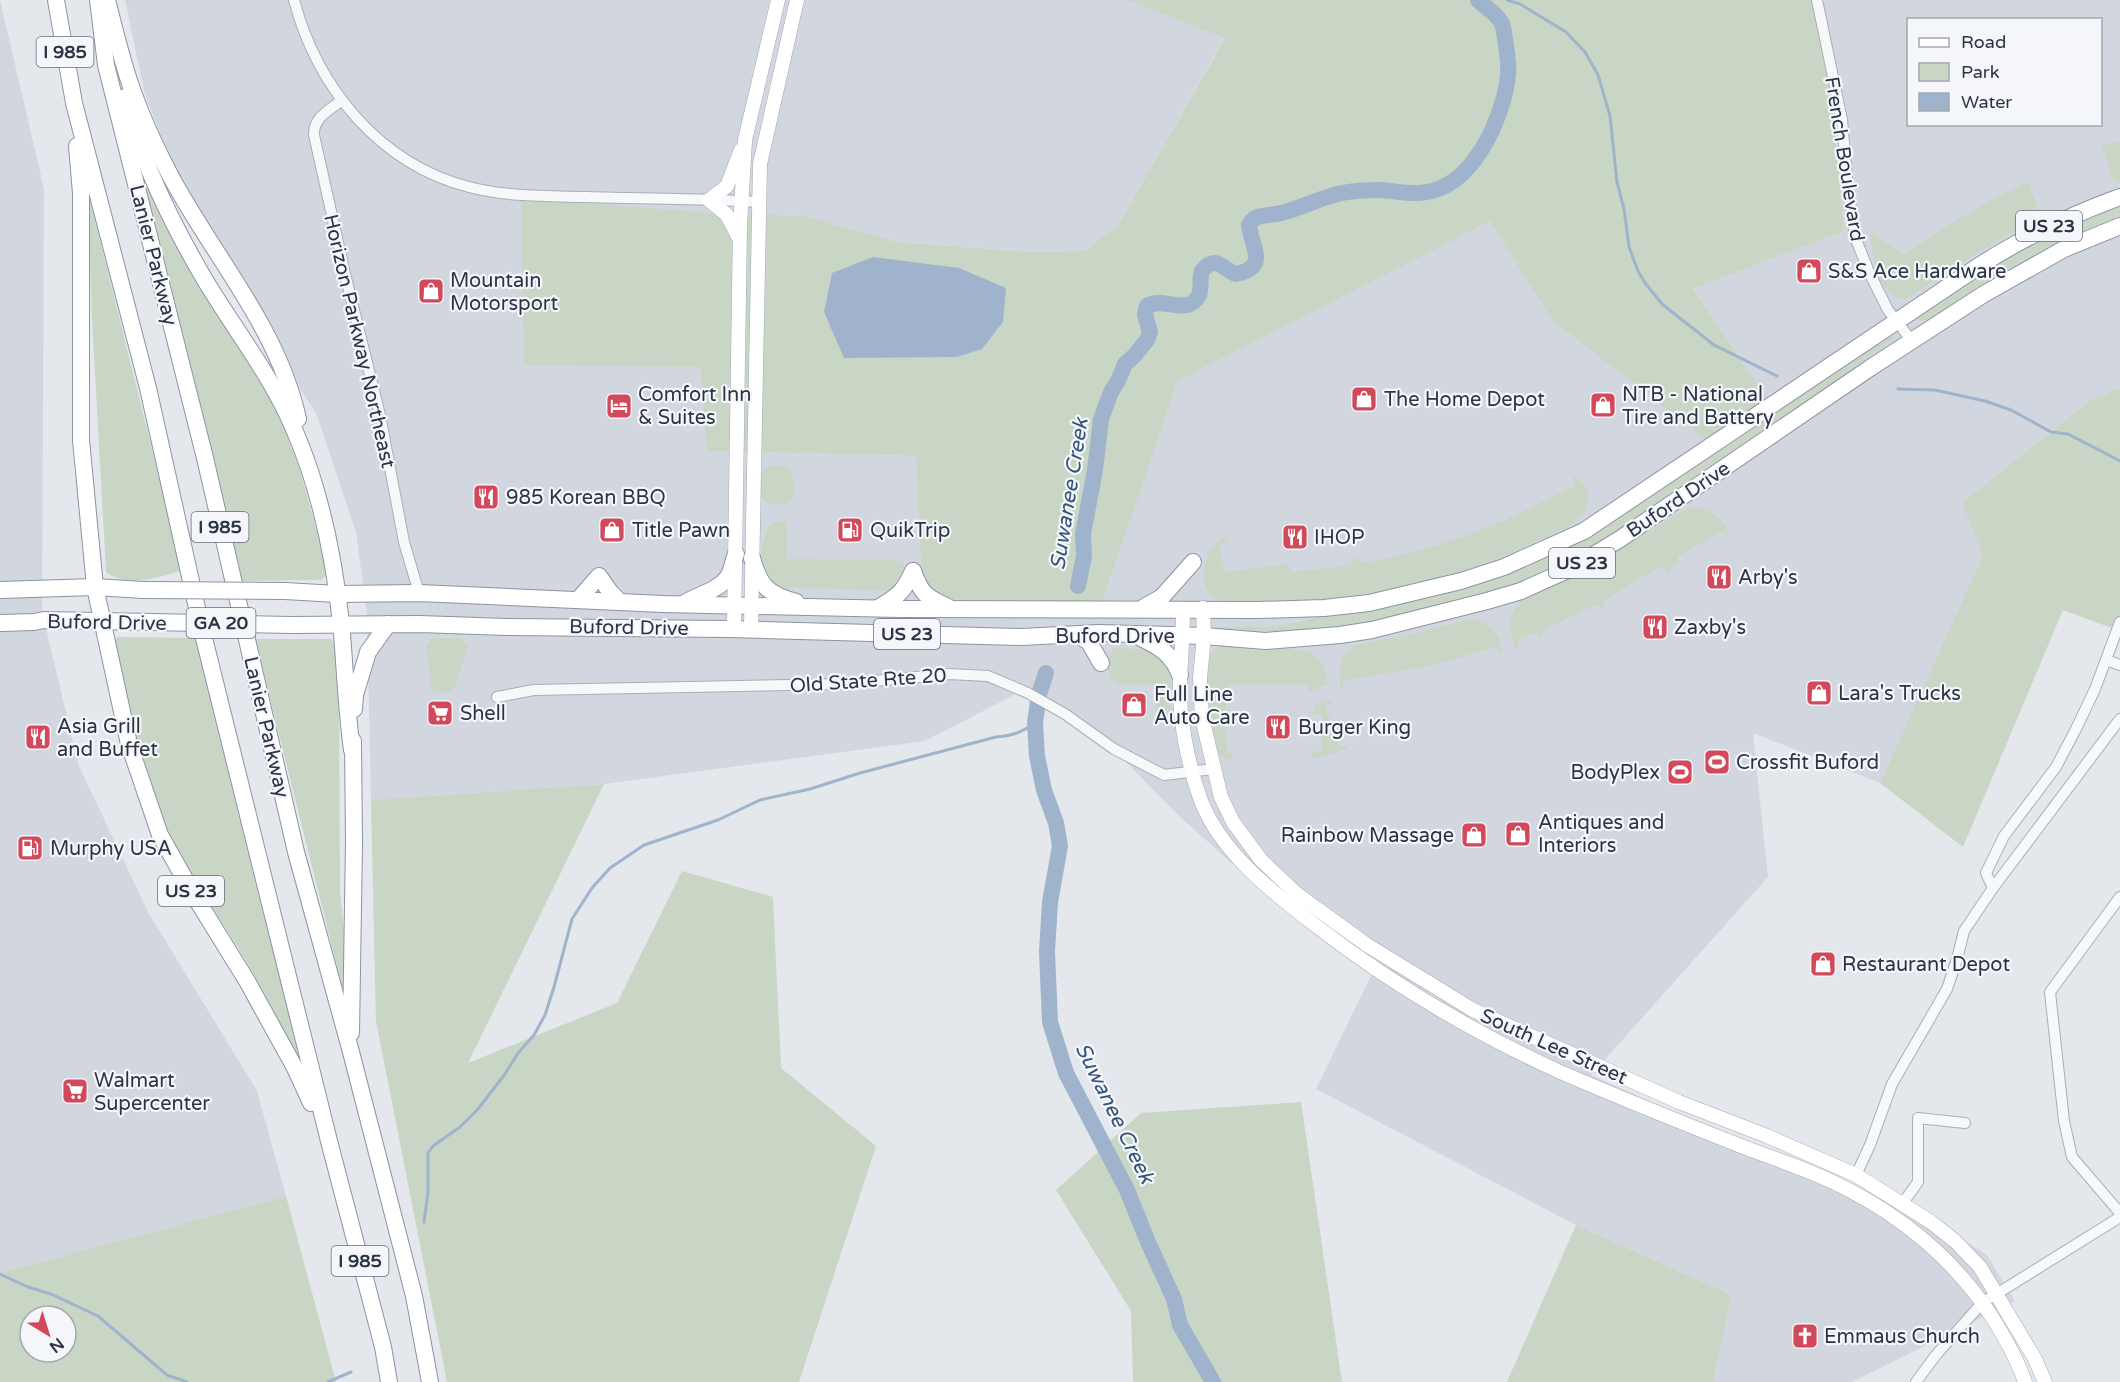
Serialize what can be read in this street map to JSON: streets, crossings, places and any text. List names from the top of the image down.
{
  "streets": {
    "highway": [
      "I 985",
      "US 23",
      "Lanier Parkway",
      "Buford Drive",
      "GA 20"
    ],
    "main road": ["South Lee Street"],
    "street": ["French Boulevard", "Horizon Parkway Northeast", "Old State Rte 20"]
  },
  "crossings": [
    ["French Boulevard", "Buford Drive"],
    ["US 23", "Lanier Parkway"],
    ["US 23", "Buford Drive"],
    ["Horizon Parkway Northeast", "Buford Drive"],
    ["Buford Drive", "South Lee Street"],
    ["Old State Rte 20", "South Lee Street"]
  ],
  "water": ["Suwanee Creek"],
  "places": {
    "shop": [
      "S&S Ace Hardware",
      "Mountain Motorsport",
      "The Home Depot",
      "NTB - National Tire and Battery",
      "Title Pawn",
      "Lara's Trucks",
      "Full Line Auto Care",
      "Antiques and Interiors",
      "Rainbow Massage",
      "Restaurant Depot"
    ],
    "hotel": ["Comfort Inn & Suites"],
    "restaurant": [
      "985 Korean BBQ",
      "IHOP",
      "Arby's",
      "Zaxby's",
      "Burger King",
      "Asia Grill and Buffet"
    ],
    "fuel station": ["QuikTrip", "Murphy USA"],
    "supermarket": ["Shell", "Walmart Supercenter"],
    "sports": ["Crossfit Buford", "BodyPlex"],
    "church": ["Emmaus Church"]
  },
  "legend": ["Road", "Park", "Water"],
  "north": "bottom right"
}
